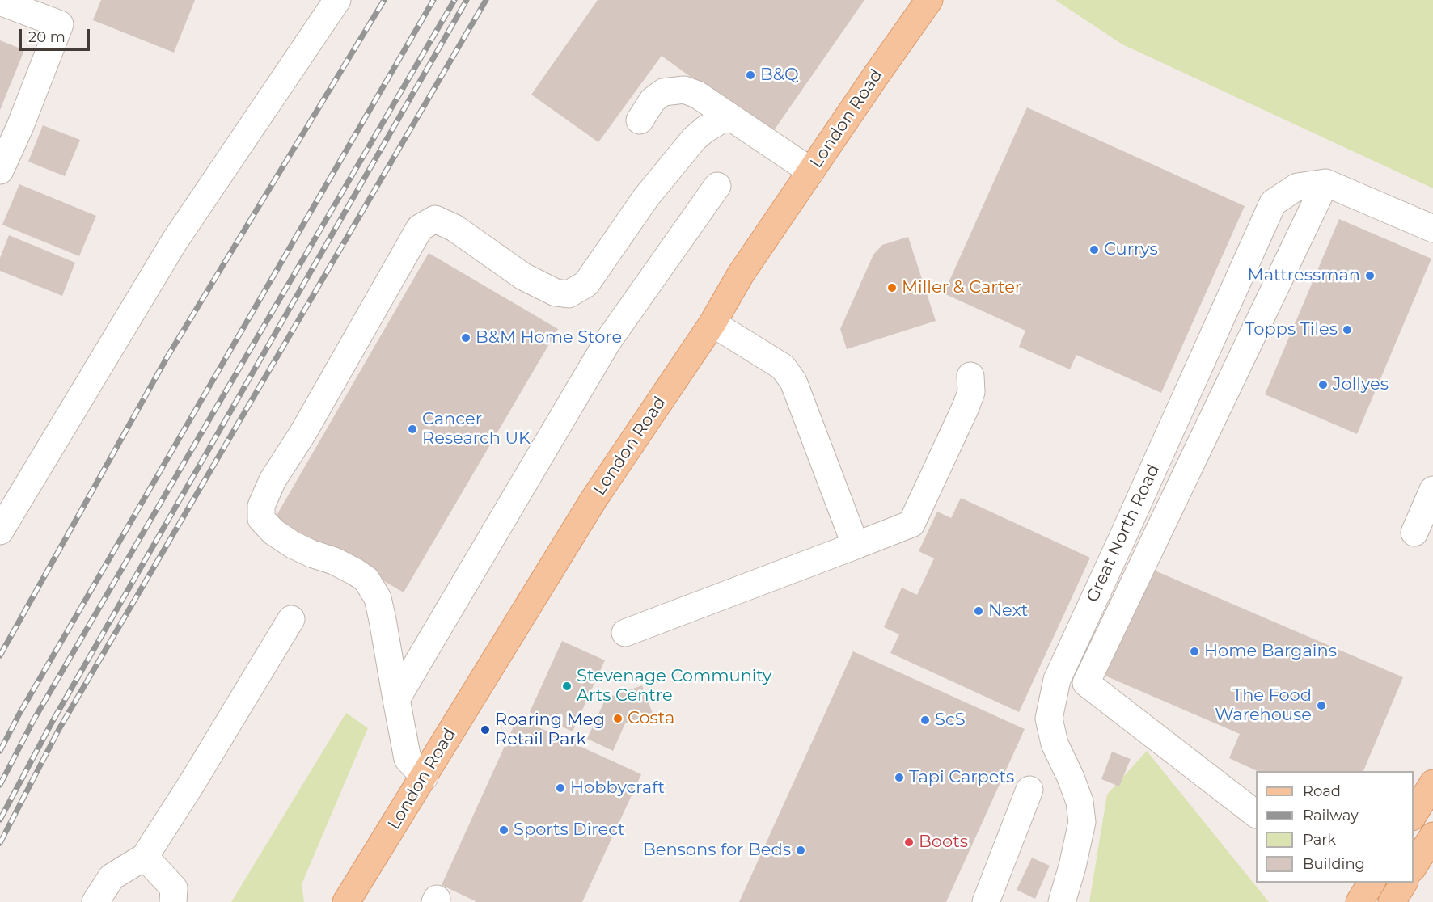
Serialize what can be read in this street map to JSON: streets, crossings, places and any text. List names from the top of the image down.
{
  "streets": {
    "main road": ["London Road"],
    "street": ["Great North Road"]
  },
  "places": [
    "B&Q",
    "Currys",
    "Mattressman",
    "Miller & Carter",
    "Topps Tiles",
    "B&M Home Store",
    "Jollyes",
    "Cancer Research UK",
    "Next",
    "Home Bargains",
    "Stevenage Community Arts Centre",
    "The Food Warehouse",
    "Costa",
    "ScS",
    "Roaring Meg Retail Park",
    "Tapi Carpets",
    "Hobbycraft",
    "Sports Direct",
    "Boots",
    "Bensons for Beds"
  ],
  "legend": [
    "Road",
    "Railway",
    "Park",
    "Building"
  ],
  "scale_bar": "20 m"
}
